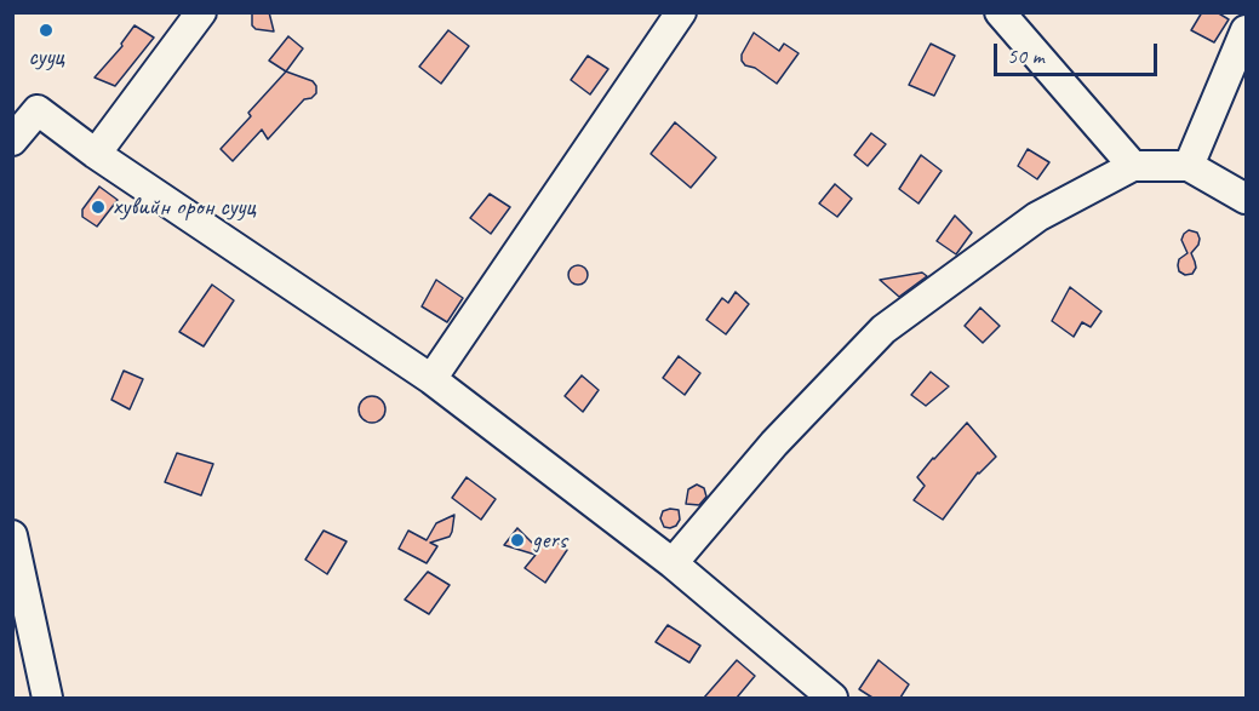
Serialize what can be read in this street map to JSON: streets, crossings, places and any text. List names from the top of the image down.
{
  "places": ["сууц", "хувийн орон сууц", "gers"],
  "scale_bar": "50 m"
}
